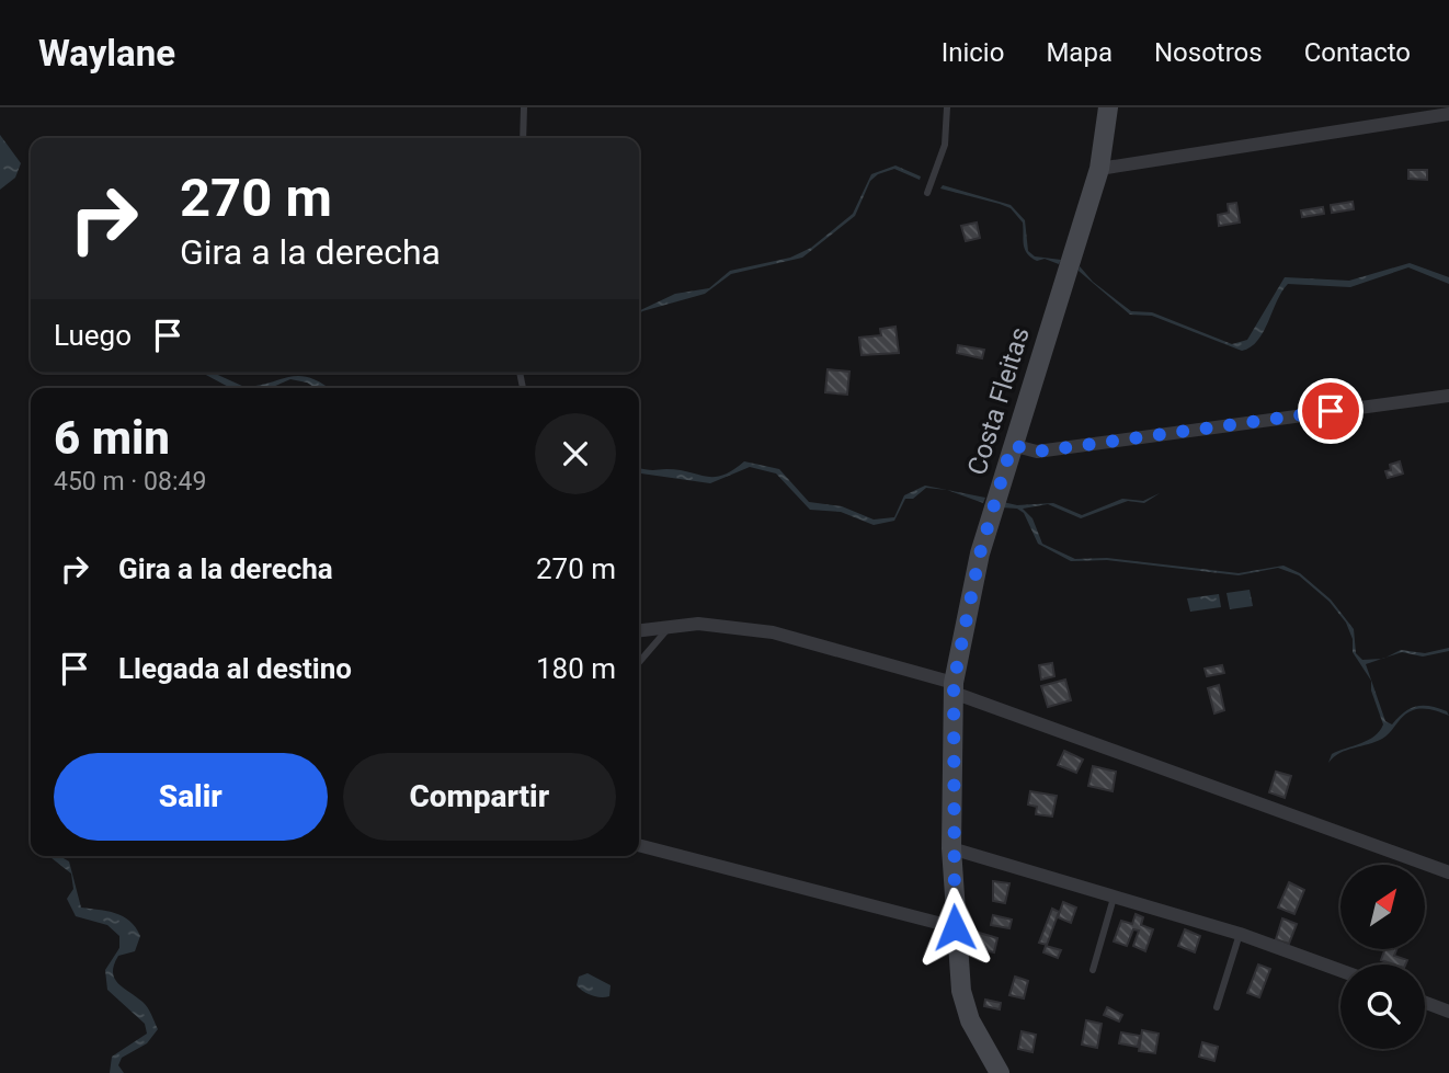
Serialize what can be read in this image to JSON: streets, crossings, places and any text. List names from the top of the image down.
{
  "streets": {
    "main road": ["Costa Fleitas"]
  },
  "north": "top right",
  "page": {
    "header": "Waylane",
    "nav": [
      "Inicio",
      "Mapa",
      "Nosotros",
      "Contacto"
    ],
    "turn": ["270 m", "Gira a la derecha"],
    "then": "Luego",
    "heading": ["6 min", "450 m · 08:49"],
    "list": [
      {
        "name": "Gira a la derecha",
        "value": "270 m"
      },
      {
        "name": "Llegada al destino",
        "value": "180 m"
      }
    ],
    "buttons": ["Salir", "Compartir"]
  }
}
